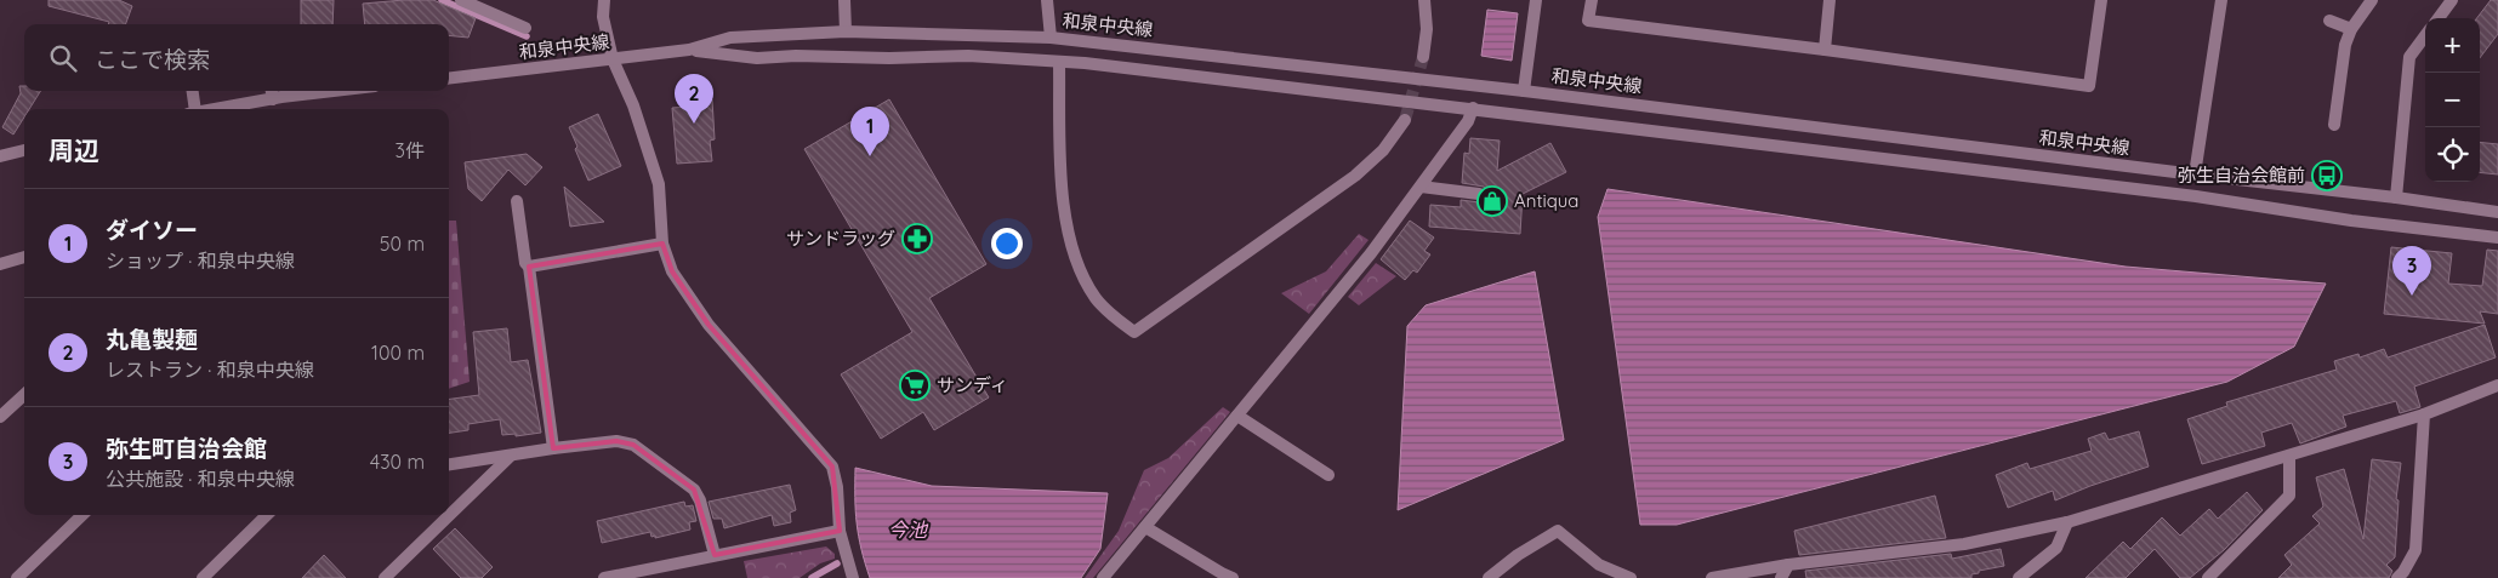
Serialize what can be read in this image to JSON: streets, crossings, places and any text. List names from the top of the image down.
{
  "streets": {
    "street": ["和泉中央線"]
  },
  "water": ["今池"],
  "places": {
    "bus stop": ["弥生自治会館前"],
    "shop": ["Antiqua"],
    "pharmacy": ["サンドラッグ"],
    "supermarket": ["サンディ"]
  },
  "page": {
    "map_buttons": ["+", "−"],
    "search": "ここで検索",
    "pins": ["2", "1", "3"],
    "heading": ["周辺", "3件"],
    "list": [
      {
        "mark": "1",
        "name": "ダイソー",
        "note": "ショップ · 和泉中央線",
        "value": "50 m"
      },
      {
        "mark": "2",
        "name": "丸亀製麺",
        "note": "レストラン · 和泉中央線",
        "value": "100 m"
      },
      {
        "mark": "3",
        "name": "弥生町自治会館",
        "note": "公共施設 · 和泉中央線",
        "value": "430 m"
      }
    ]
  }
}
